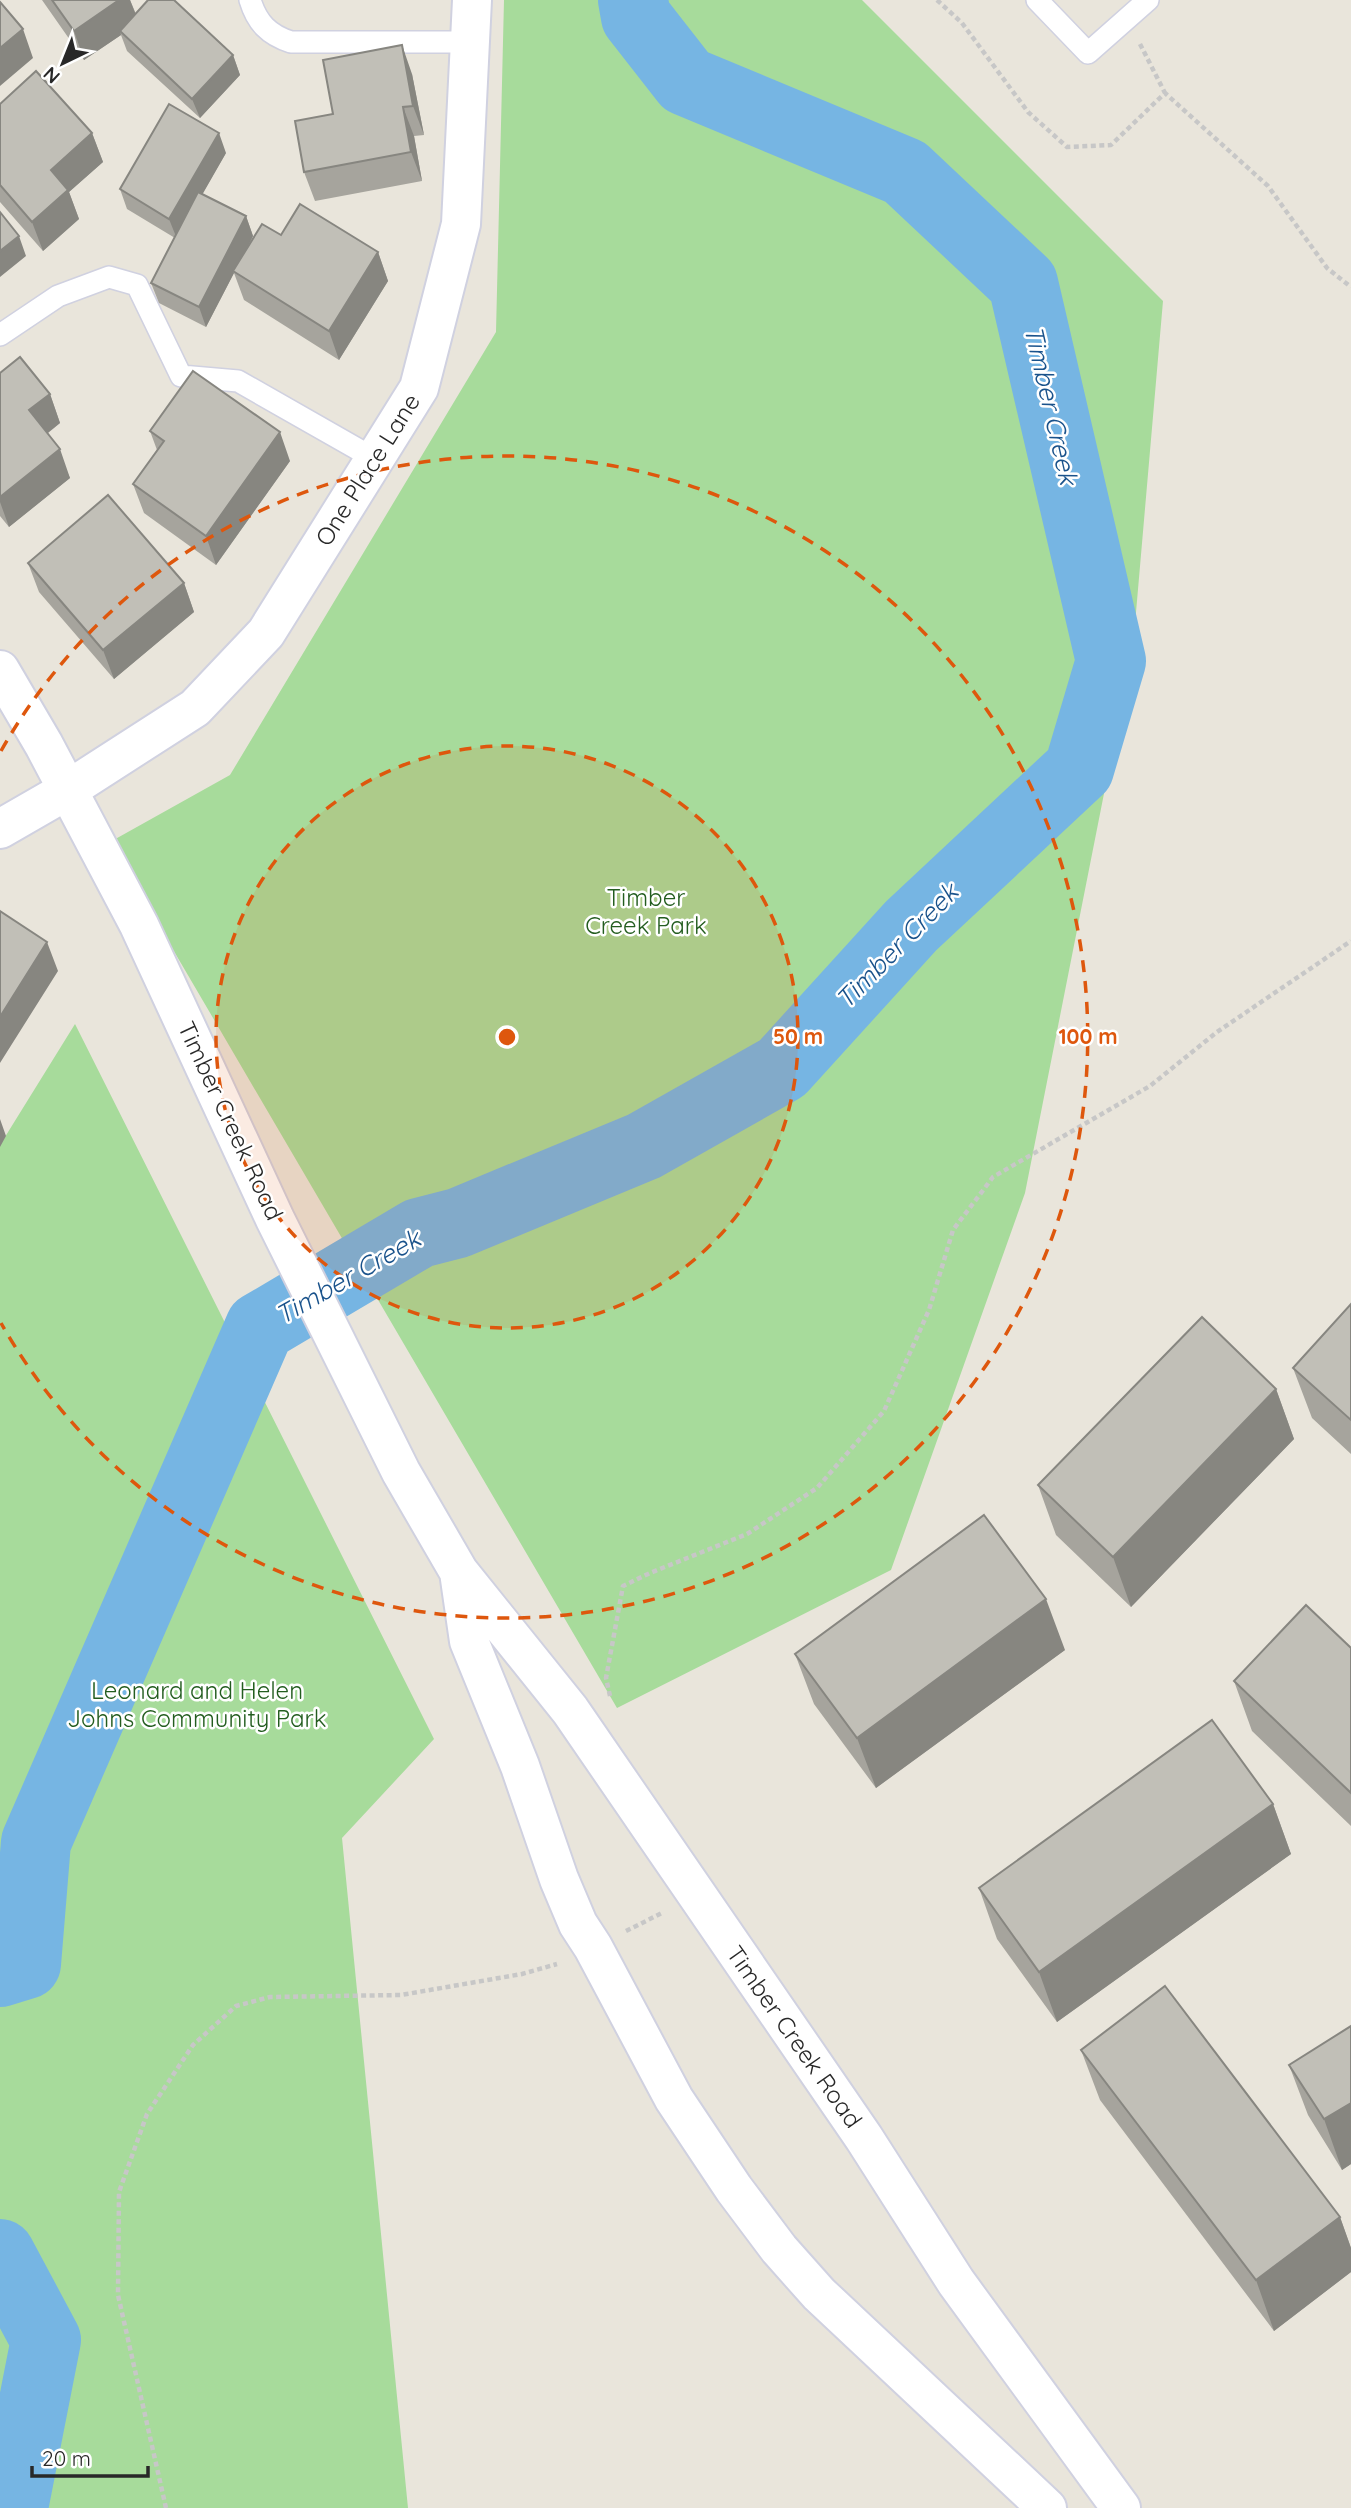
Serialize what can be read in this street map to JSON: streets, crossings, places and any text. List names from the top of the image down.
{
  "streets": {
    "street": ["One Place Lane", "Timber Creek Road"]
  },
  "crossings": [
    ["One Place Lane", "Timber Creek Road"]
  ],
  "water": ["Timber Creek"],
  "parks": ["Timber Creek Park", "Leonard and Helen Johns Community Park"],
  "scale_bar": "20 m",
  "north": "bottom left",
  "rings": ["50 m", "100 m"]
}
